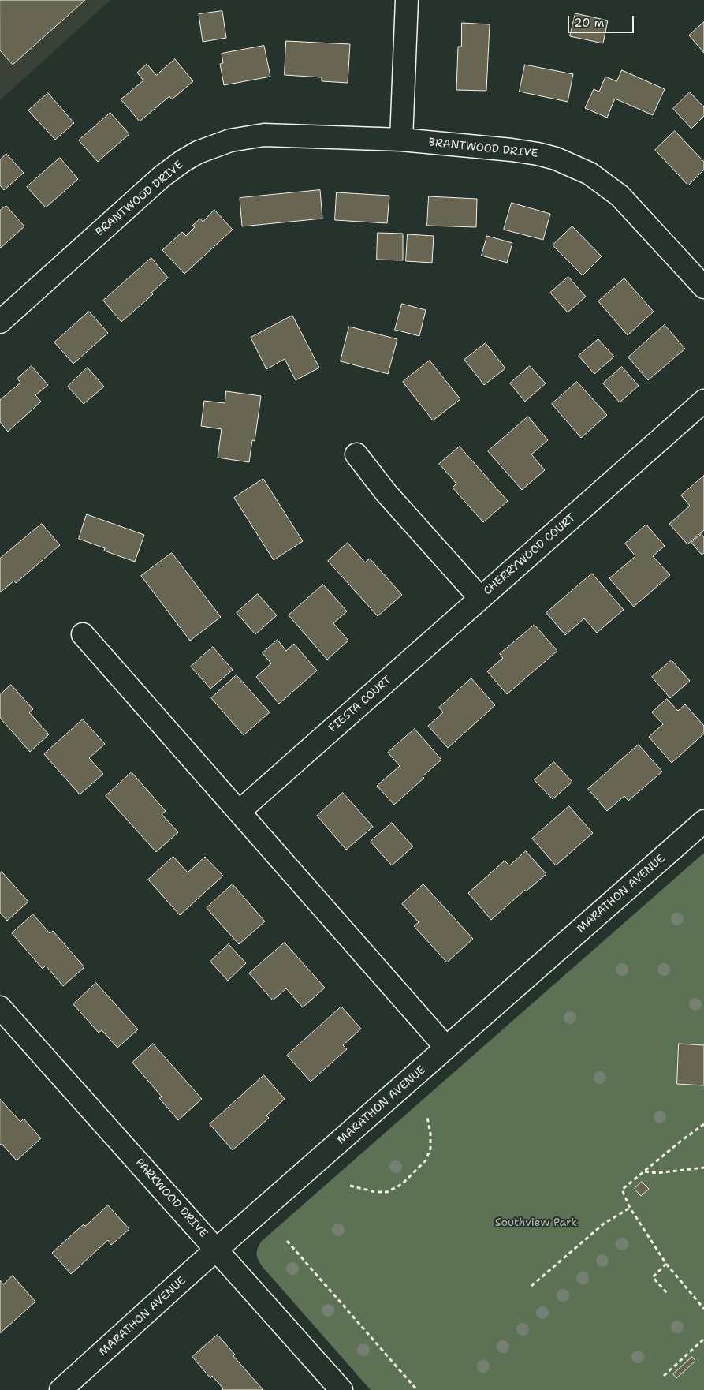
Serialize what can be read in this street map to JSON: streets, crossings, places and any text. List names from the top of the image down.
{
  "streets": {
    "street": [
      "BRANTWOOD DRIVE",
      "CHERRYWOOD COURT",
      "FIESTA COURT",
      "MARATHON AVENUE",
      "PARKWOOD DRIVE"
    ]
  },
  "crossings": [
    ["CHERRYWOOD COURT", "FIESTA COURT"],
    ["MARATHON AVENUE", "PARKWOOD DRIVE"]
  ],
  "parks": ["Southview Park"],
  "scale_bar": "20 m"
}
